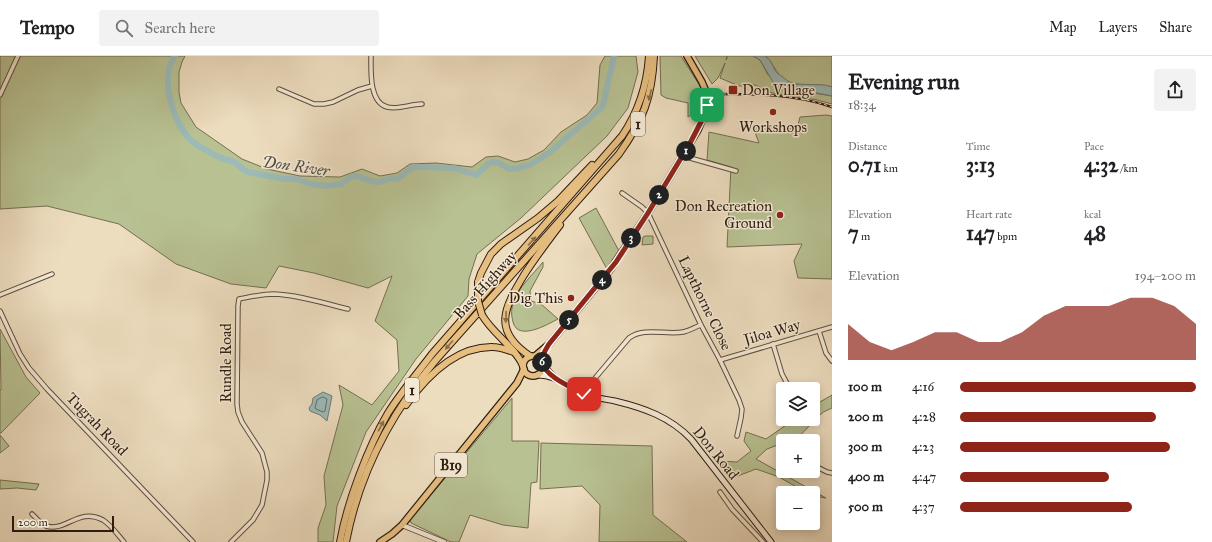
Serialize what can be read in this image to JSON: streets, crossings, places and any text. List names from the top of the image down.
{
  "streets": {
    "highway": ["1", "Bass Highway"],
    "main road": ["Don Road", "B19"],
    "street": [
      "Lapthorne Close",
      "Jiloa Way",
      "Rundle Road",
      "Tugrah Road"
    ]
  },
  "crossings": [
    ["Lapthorne Close", "Jiloa Way"],
    ["Lapthorne Close", "B19"],
    ["Don Road", "B19"]
  ],
  "water": ["Don River"],
  "places": {
    "transit": ["Don Village"],
    "other": ["Workshops", "Don Recreation Ground", "Dig This"]
  },
  "scale_bar": "200 m",
  "page": {
    "header": "Tempo",
    "search": "Search here",
    "nav": ["Map", "Layers", "Share"],
    "heading": ["Evening run", "18:34"],
    "stats": [
      ["Distance", "0.71 km"],
      ["Time", "3:13"],
      ["Pace", "4:32 /km"],
      ["Elevation", "7 m"],
      ["Heart rate", "147 bpm"],
      ["kcal", "48"]
    ],
    "pins": [
      "1",
      "2",
      "3",
      "4",
      "5",
      "6"
    ],
    "chart": ["Elevation", "194–200 m"],
    "list": [
      {
        "name": "100 m",
        "note": "4:16"
      },
      {
        "name": "200 m",
        "note": "4:28"
      },
      {
        "name": "300 m",
        "note": "4:23"
      },
      {
        "name": "400 m",
        "note": "4:47"
      },
      {
        "name": "500 m",
        "note": "4:37"
      }
    ],
    "map_buttons": ["+", "−"],
    "scale": "200 m"
  }
}
